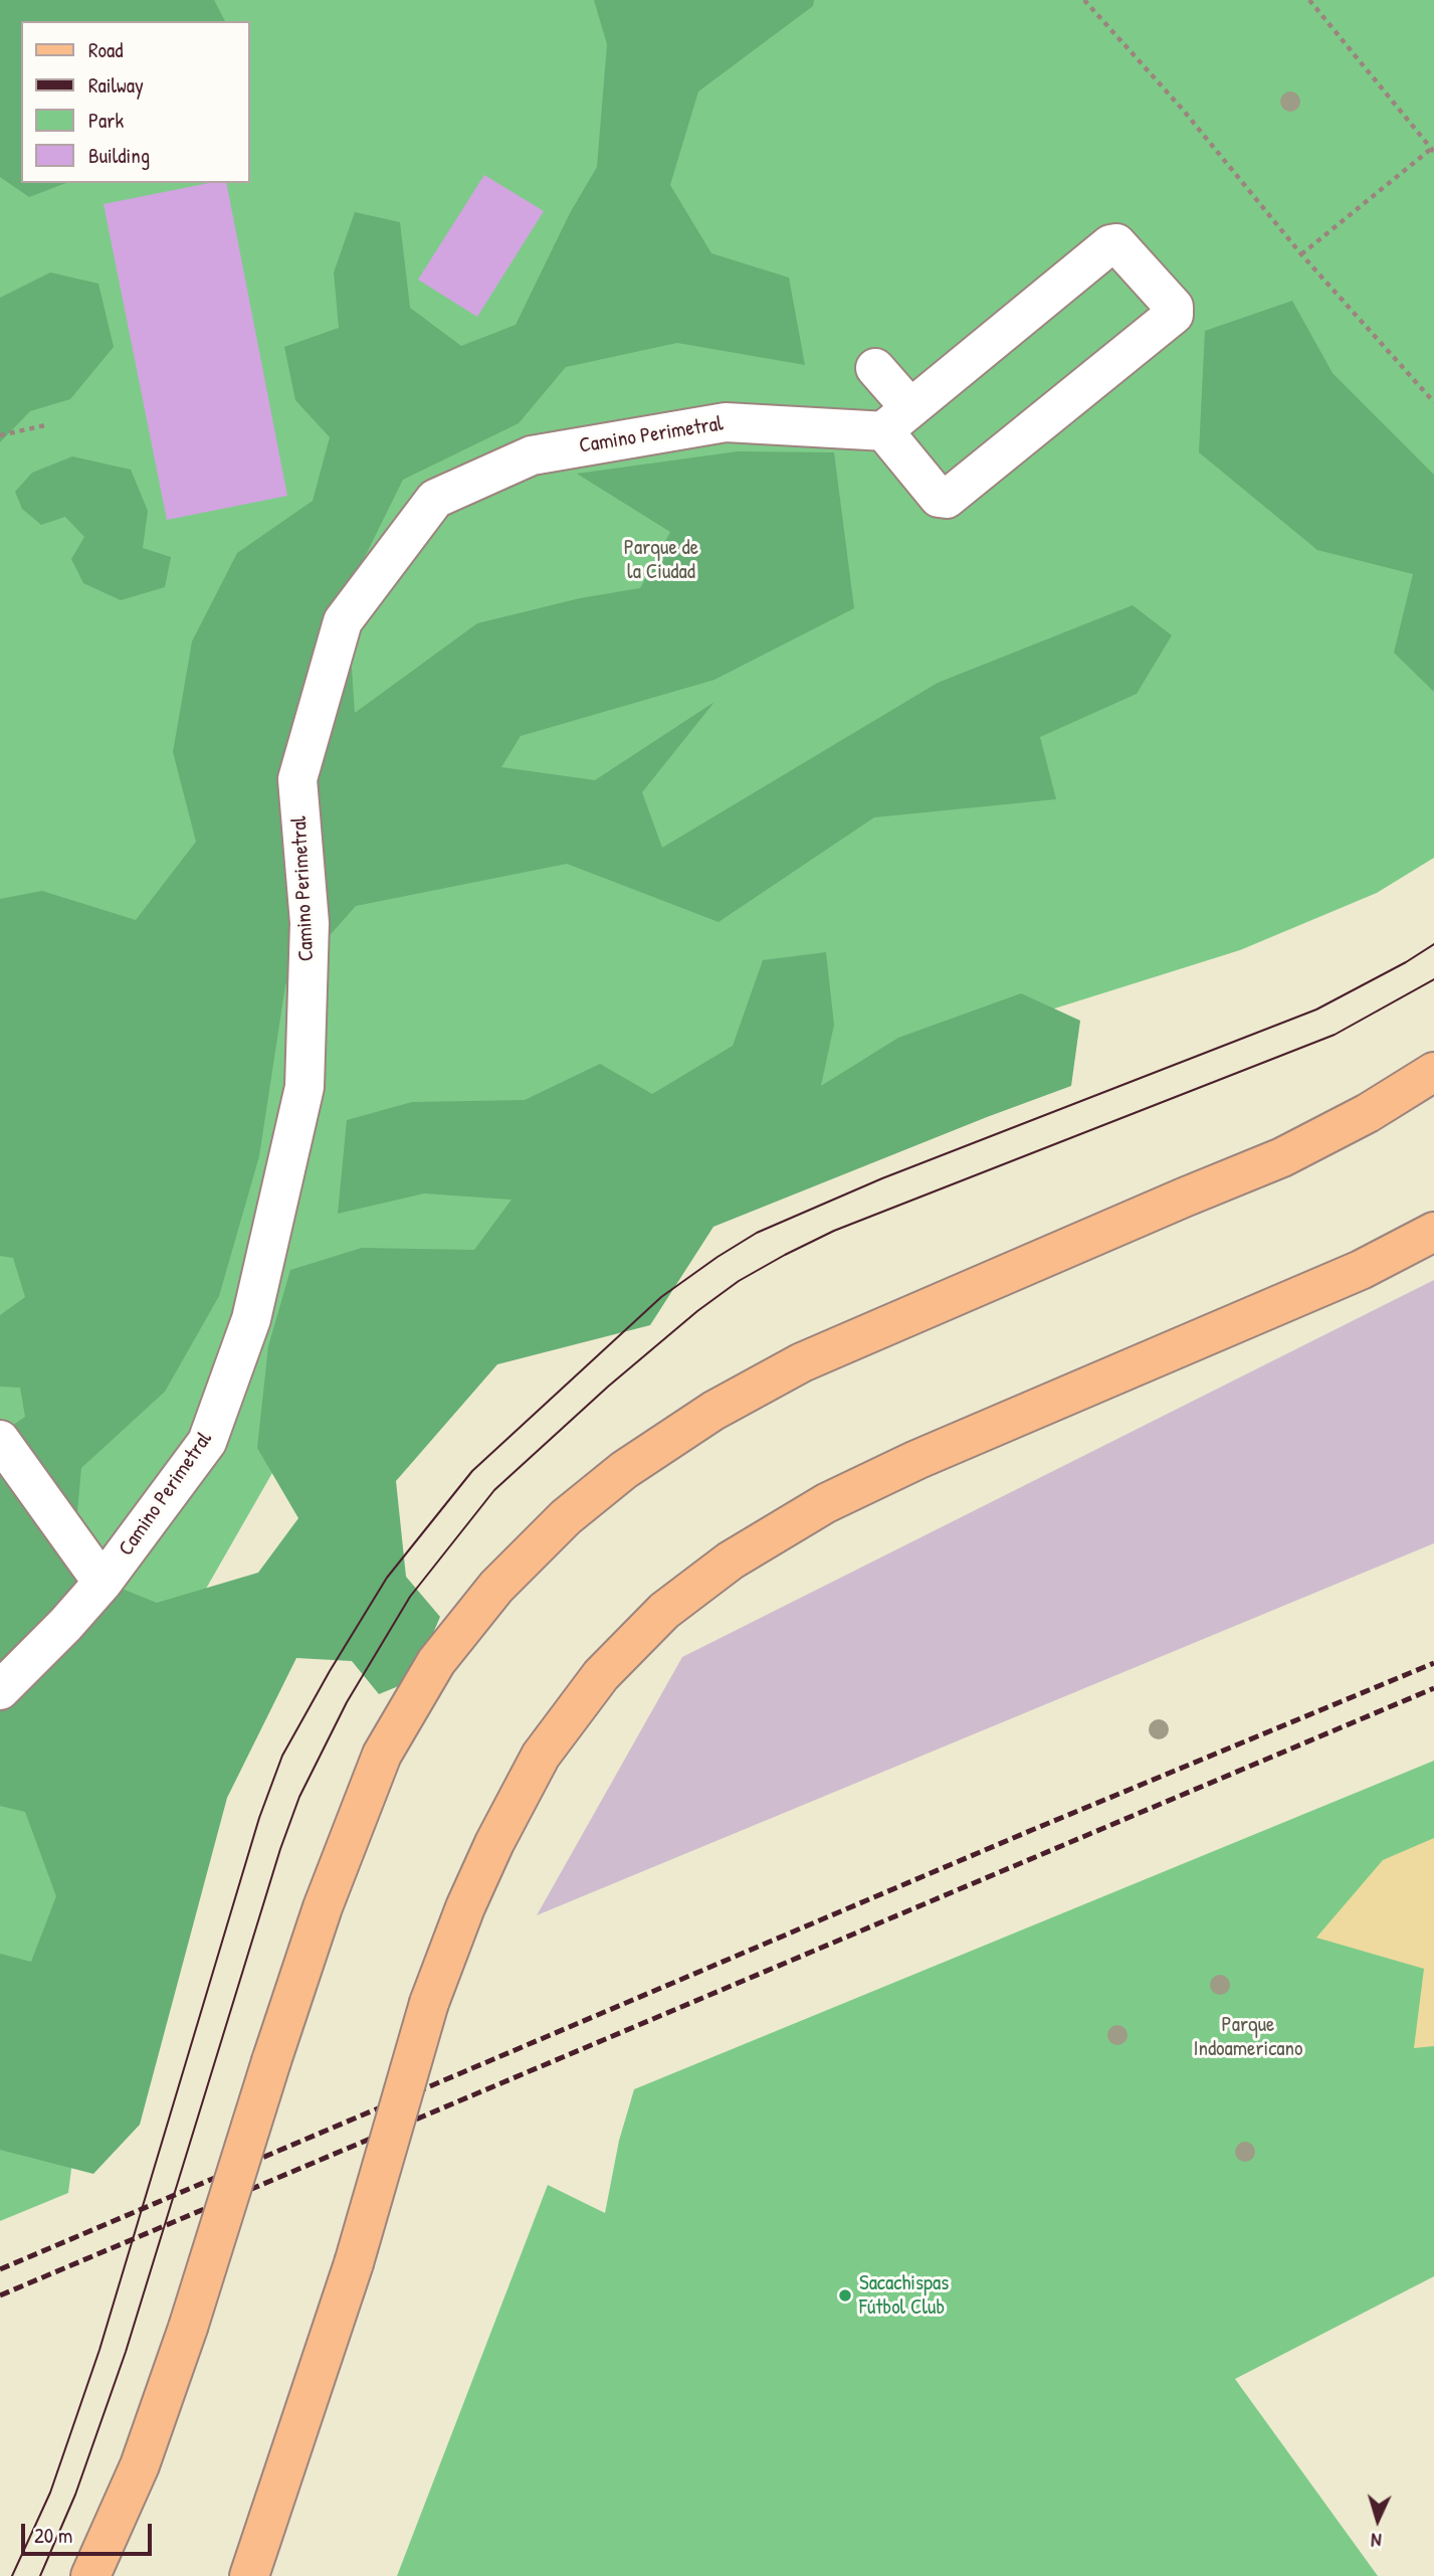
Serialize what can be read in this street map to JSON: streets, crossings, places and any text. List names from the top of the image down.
{
  "streets": {
    "street": ["Camino Perimetral"]
  },
  "parks": ["Parque de la Ciudad", "Parque Indoamericano"],
  "places": ["Sacachispas Fútbol Club"],
  "legend": [
    "Road",
    "Railway",
    "Park",
    "Building"
  ],
  "scale_bar": "20 m",
  "north": "bottom"
}
